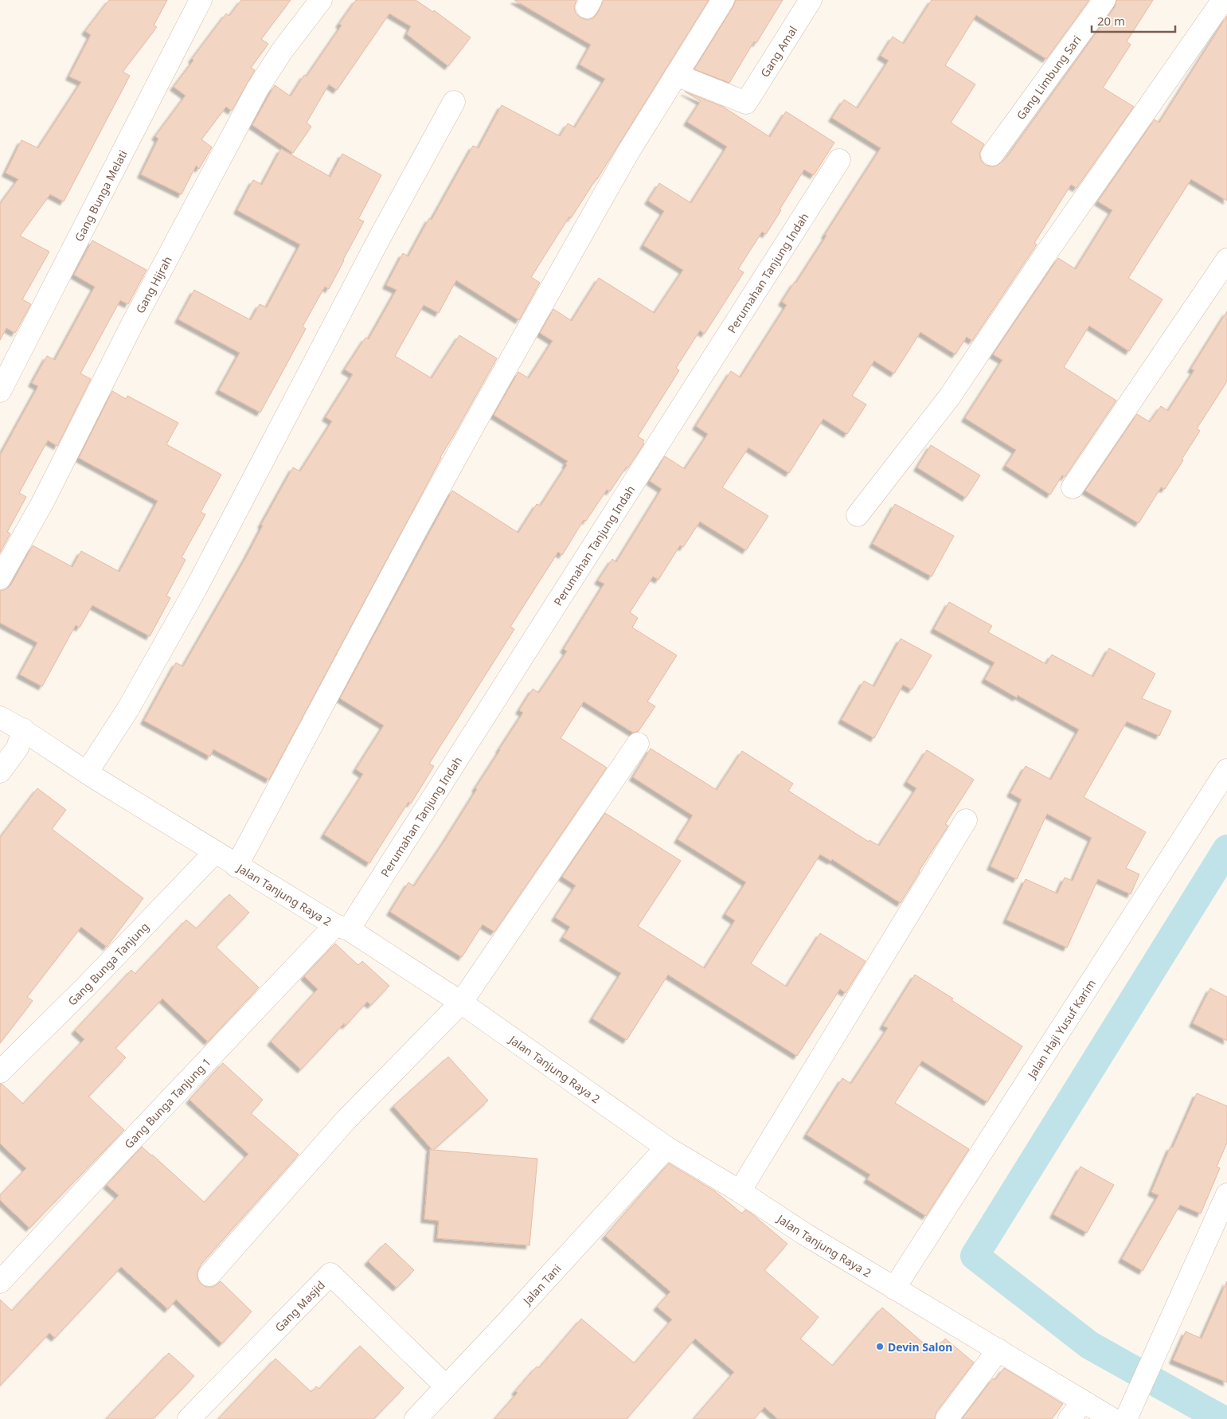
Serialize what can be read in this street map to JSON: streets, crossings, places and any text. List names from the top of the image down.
{
  "streets": {
    "street": [
      "Gang Amal",
      "Gang Limbung Sari",
      "Gang Bunga Melati",
      "Perumahan Tanjung Indah",
      "Gang Hijrah",
      "Jalan Tanjung Raya 2",
      "Gang Bunga Tanjung",
      "Jalan Haji Yusuf Karim",
      "Gang Bunga Tanjung 1",
      "Jalan Tani",
      "Gang Masjid"
    ]
  },
  "crossings": [
    ["Perumahan Tanjung Indah", "Jalan Tanjung Raya 2"],
    ["Perumahan Tanjung Indah", "Gang Bunga Tanjung 1"],
    ["Jalan Tanjung Raya 2", "Gang Bunga Tanjung"],
    ["Jalan Tanjung Raya 2", "Jalan Haji Yusuf Karim"],
    ["Jalan Tanjung Raya 2", "Gang Bunga Tanjung 1"],
    ["Jalan Tanjung Raya 2", "Jalan Tani"],
    ["Jalan Tani", "Gang Masjid"]
  ],
  "places": ["Devin Salon"],
  "scale_bar": "20 m"
}
